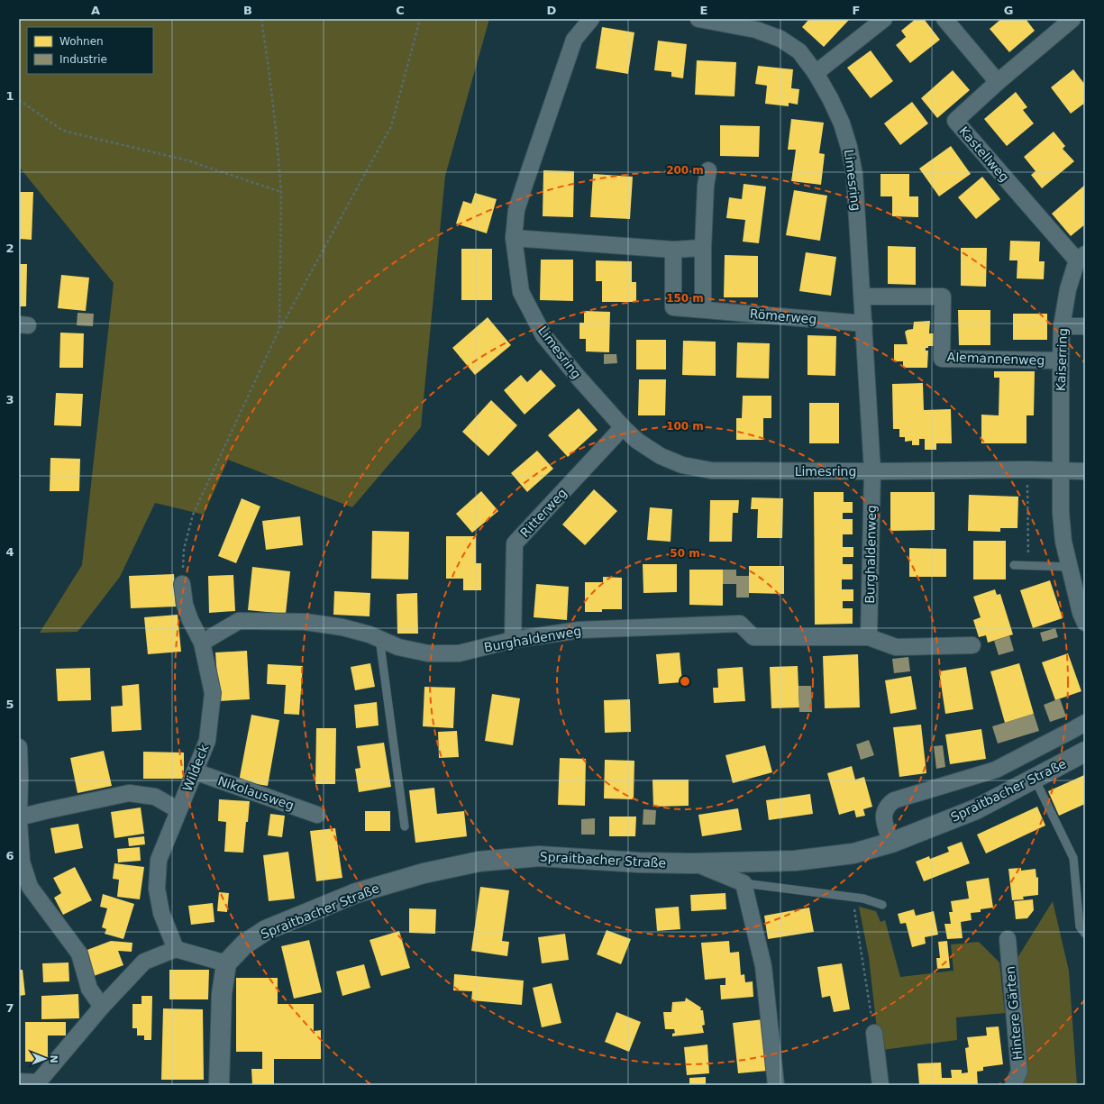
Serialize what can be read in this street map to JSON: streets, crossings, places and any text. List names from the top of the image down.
{
  "streets": {
    "street": [
      "Kastellweg",
      "Limesring",
      "Römerweg",
      "Alemannenweg",
      "Kaiserring",
      "Ritterweg",
      "Burghaldenweg",
      "Wildeck",
      "Spraitbacher Straße",
      "Nikolausweg",
      "Hintere Gärten"
    ]
  },
  "crossings": [
    ["Kastellweg", "Kaiserring"],
    ["Limesring", "Römerweg"],
    ["Limesring", "Alemannenweg"],
    ["Limesring", "Kaiserring"],
    ["Limesring", "Ritterweg"],
    ["Limesring", "Burghaldenweg"],
    ["Alemannenweg", "Kaiserring"],
    ["Ritterweg", "Burghaldenweg"],
    ["Burghaldenweg", "Wildeck"],
    ["Wildeck", "Nikolausweg"]
  ],
  "legend": ["Wohnen", "Industrie"],
  "north": "right",
  "grid": {
    "columns": [
      "A",
      "B",
      "C",
      "D",
      "E",
      "F",
      "G"
    ],
    "rows": [
      "1",
      "2",
      "3",
      "4",
      "5",
      "6",
      "7"
    ]
  },
  "rings": [
    "200 m",
    "150 m",
    "100 m",
    "50 m"
  ]
}
